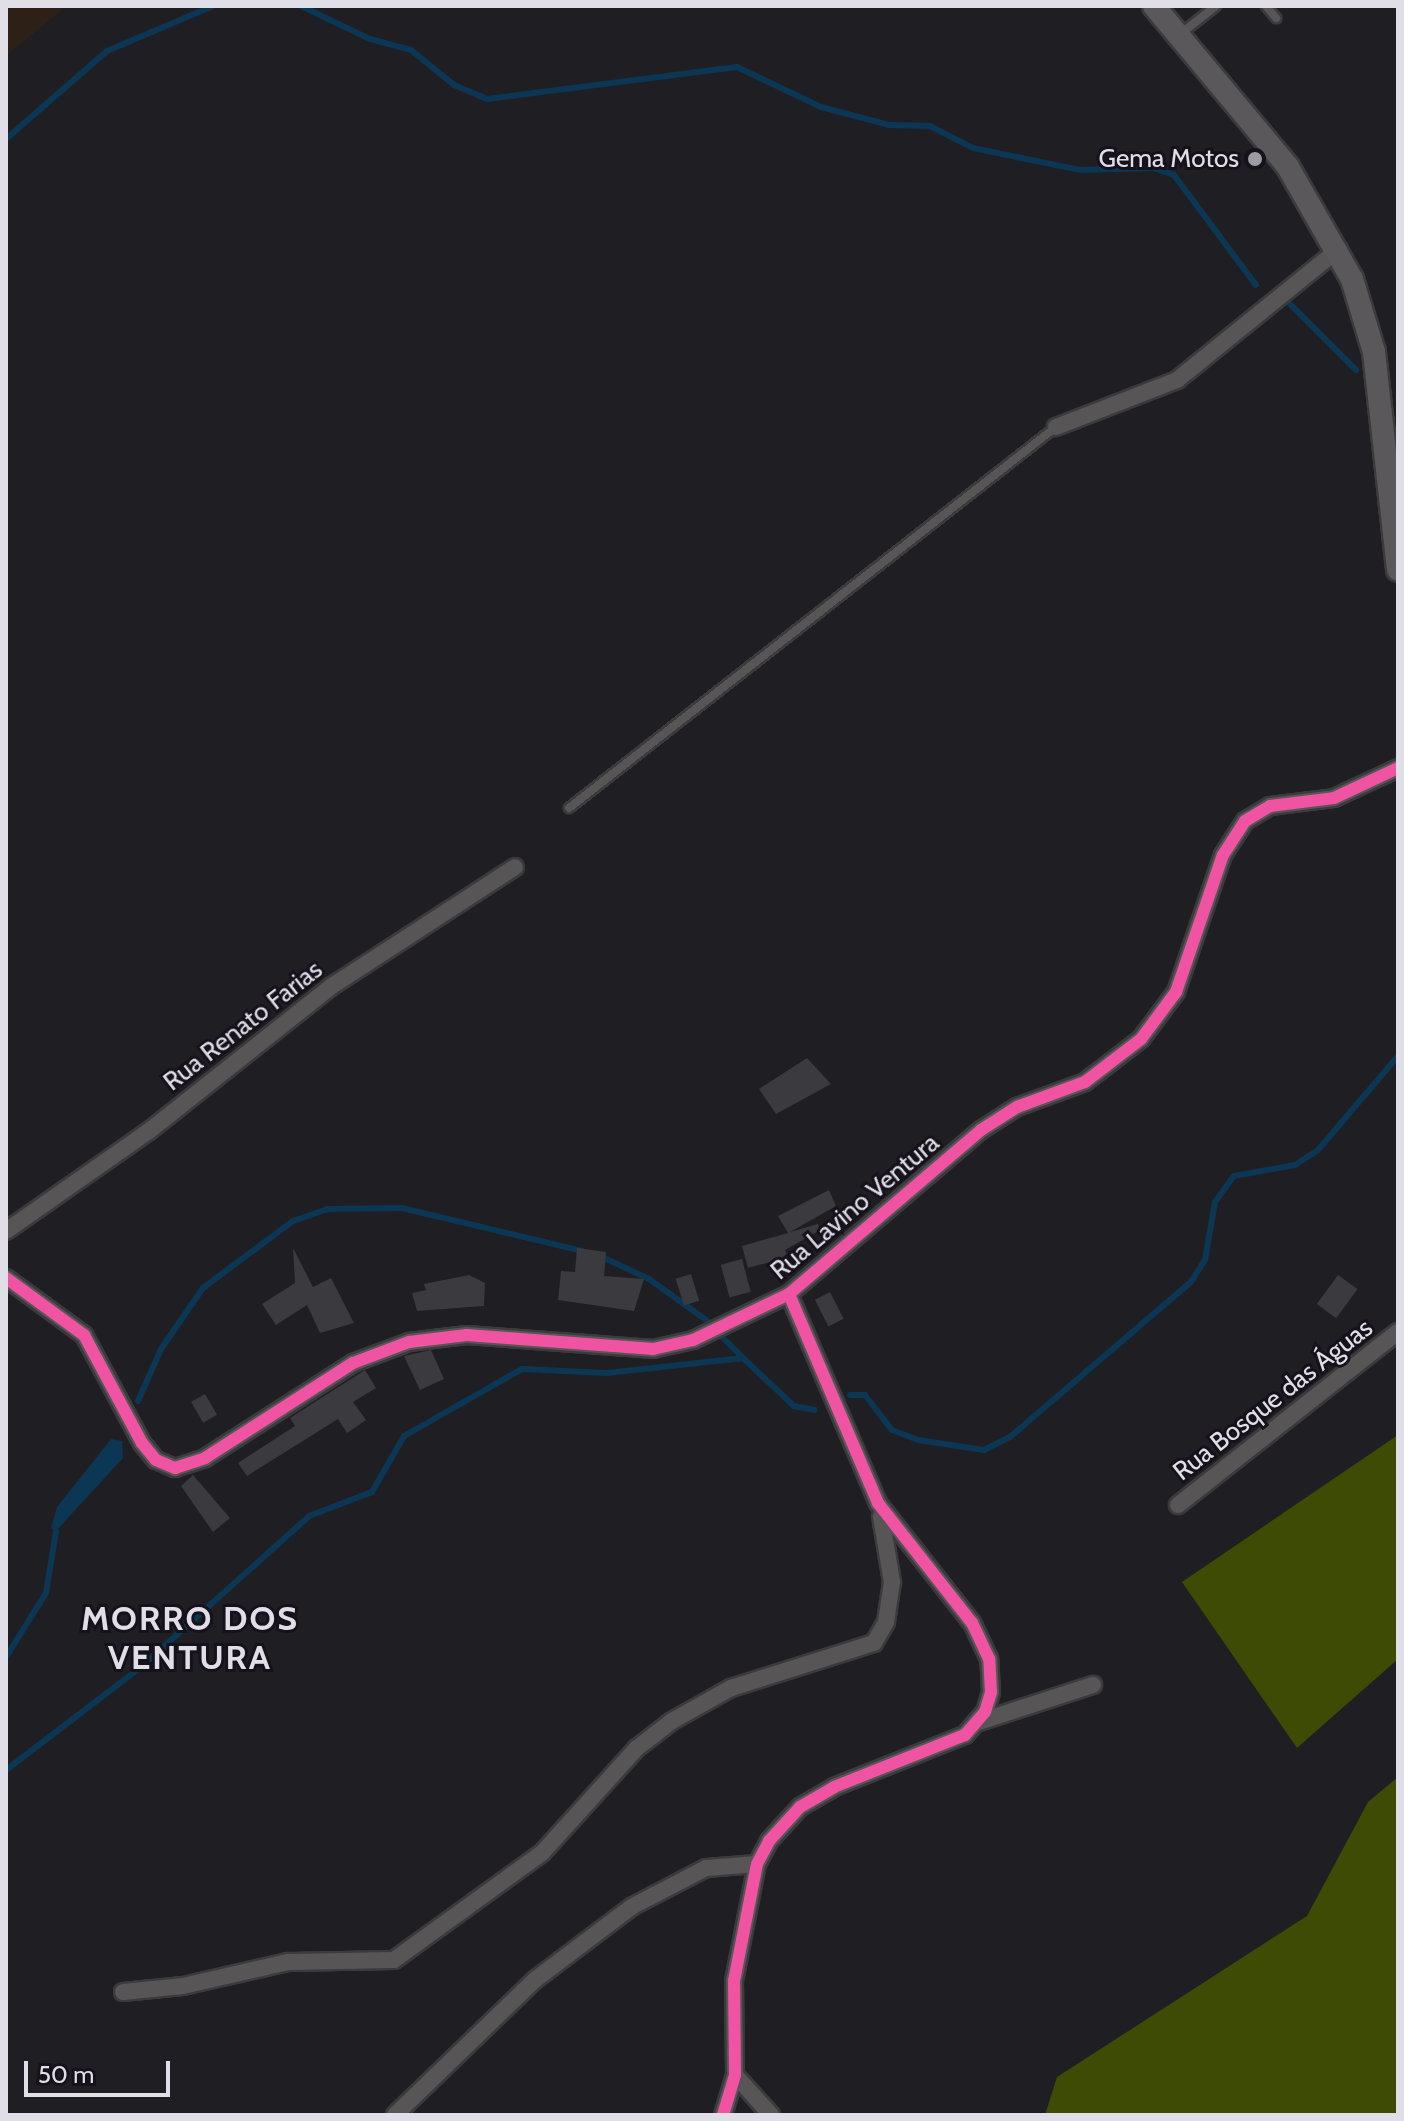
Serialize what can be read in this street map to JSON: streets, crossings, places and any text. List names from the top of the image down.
{
  "streets": {
    "street": ["Rua Renato Farias", "Rua Lavino Ventura", "Rua Bosque das Águas"]
  },
  "districts": ["MORRO DOS VENTURA"],
  "places": ["Gema Motos"],
  "scale_bar": "50 m"
}
